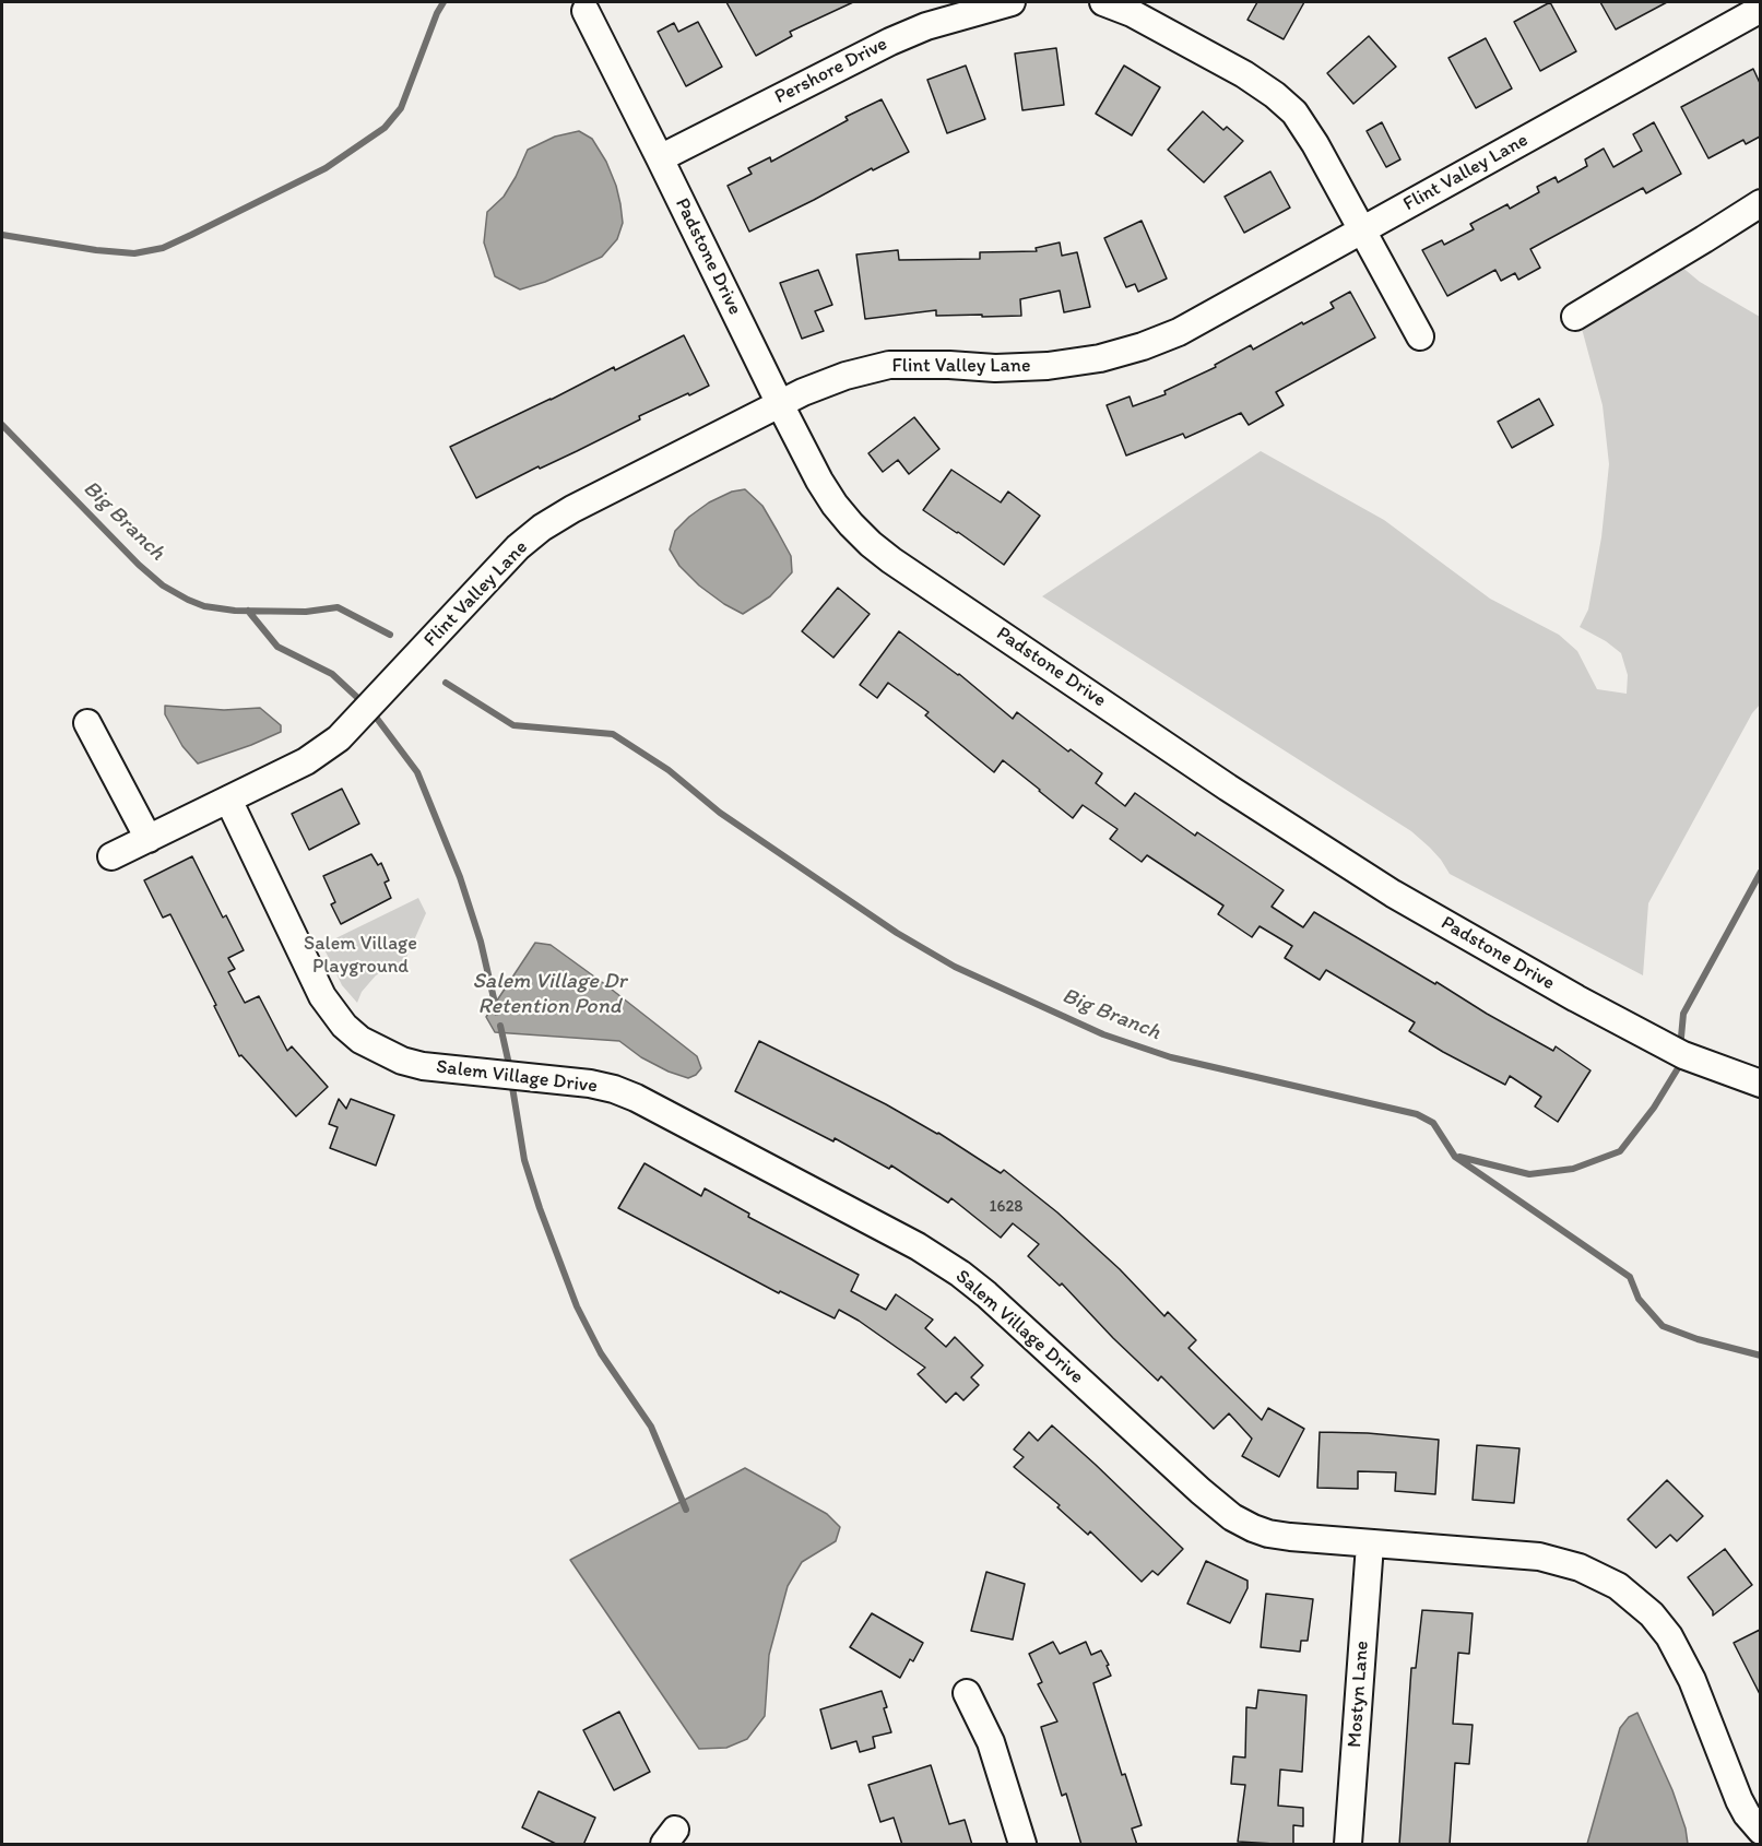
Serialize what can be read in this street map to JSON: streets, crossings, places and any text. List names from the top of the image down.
{
  "streets": {
    "street": [
      "Pershore Drive",
      "Flint Valley Lane",
      "Padstone Drive",
      "Salem Village Drive",
      "Mostyn Lane"
    ]
  },
  "crossings": [
    ["Pershore Drive", "Padstone Drive"],
    ["Flint Valley Lane", "Padstone Drive"],
    ["Flint Valley Lane", "Salem Village Drive"],
    ["Salem Village Drive", "Mostyn Lane"]
  ],
  "water": ["Big Branch", "Salem Village Dr Retention Pond"],
  "parks": ["Salem Village Playground"],
  "house_numbers": ["1628"]
}
